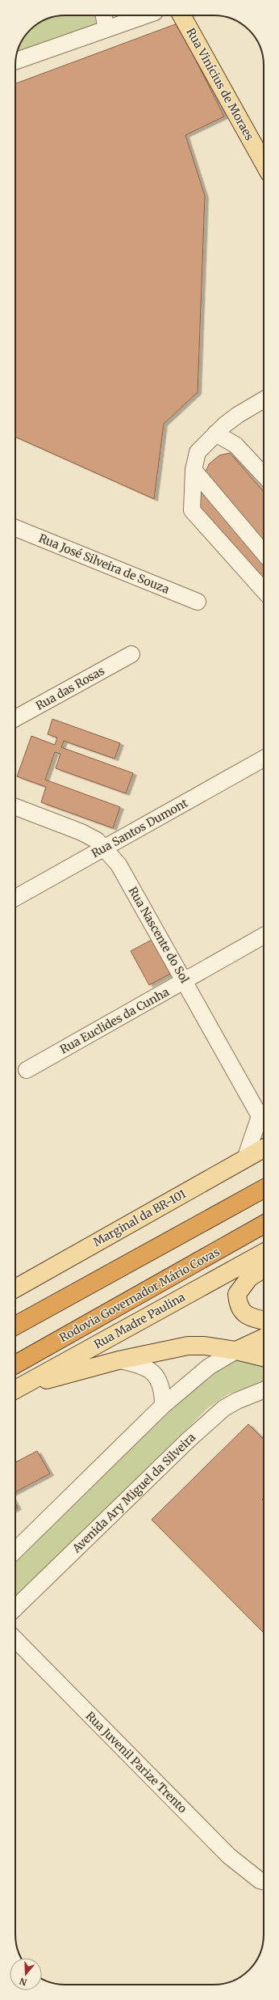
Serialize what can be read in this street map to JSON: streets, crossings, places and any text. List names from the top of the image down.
{
  "streets": {
    "highway": ["Rodovia Governador Mário Covas"],
    "main road": ["Rua Vinícius de Moraes", "Marginal da BR-101", "Rua Madre Paulina"],
    "street": [
      "Rua José Silveira de Souza",
      "Rua das Rosas",
      "Rua Santos Dumont",
      "Rua Nascente do Sol",
      "Rua Euclides da Cunha",
      "Avenida Ary Miguel da Silveira",
      "Rua Juvenil Parize Trento"
    ]
  },
  "crossings": [
    ["Rua Santos Dumont", "Rua Nascente do Sol"],
    ["Rua Nascente do Sol", "Rua Euclides da Cunha"]
  ],
  "north": "bottom"
}
